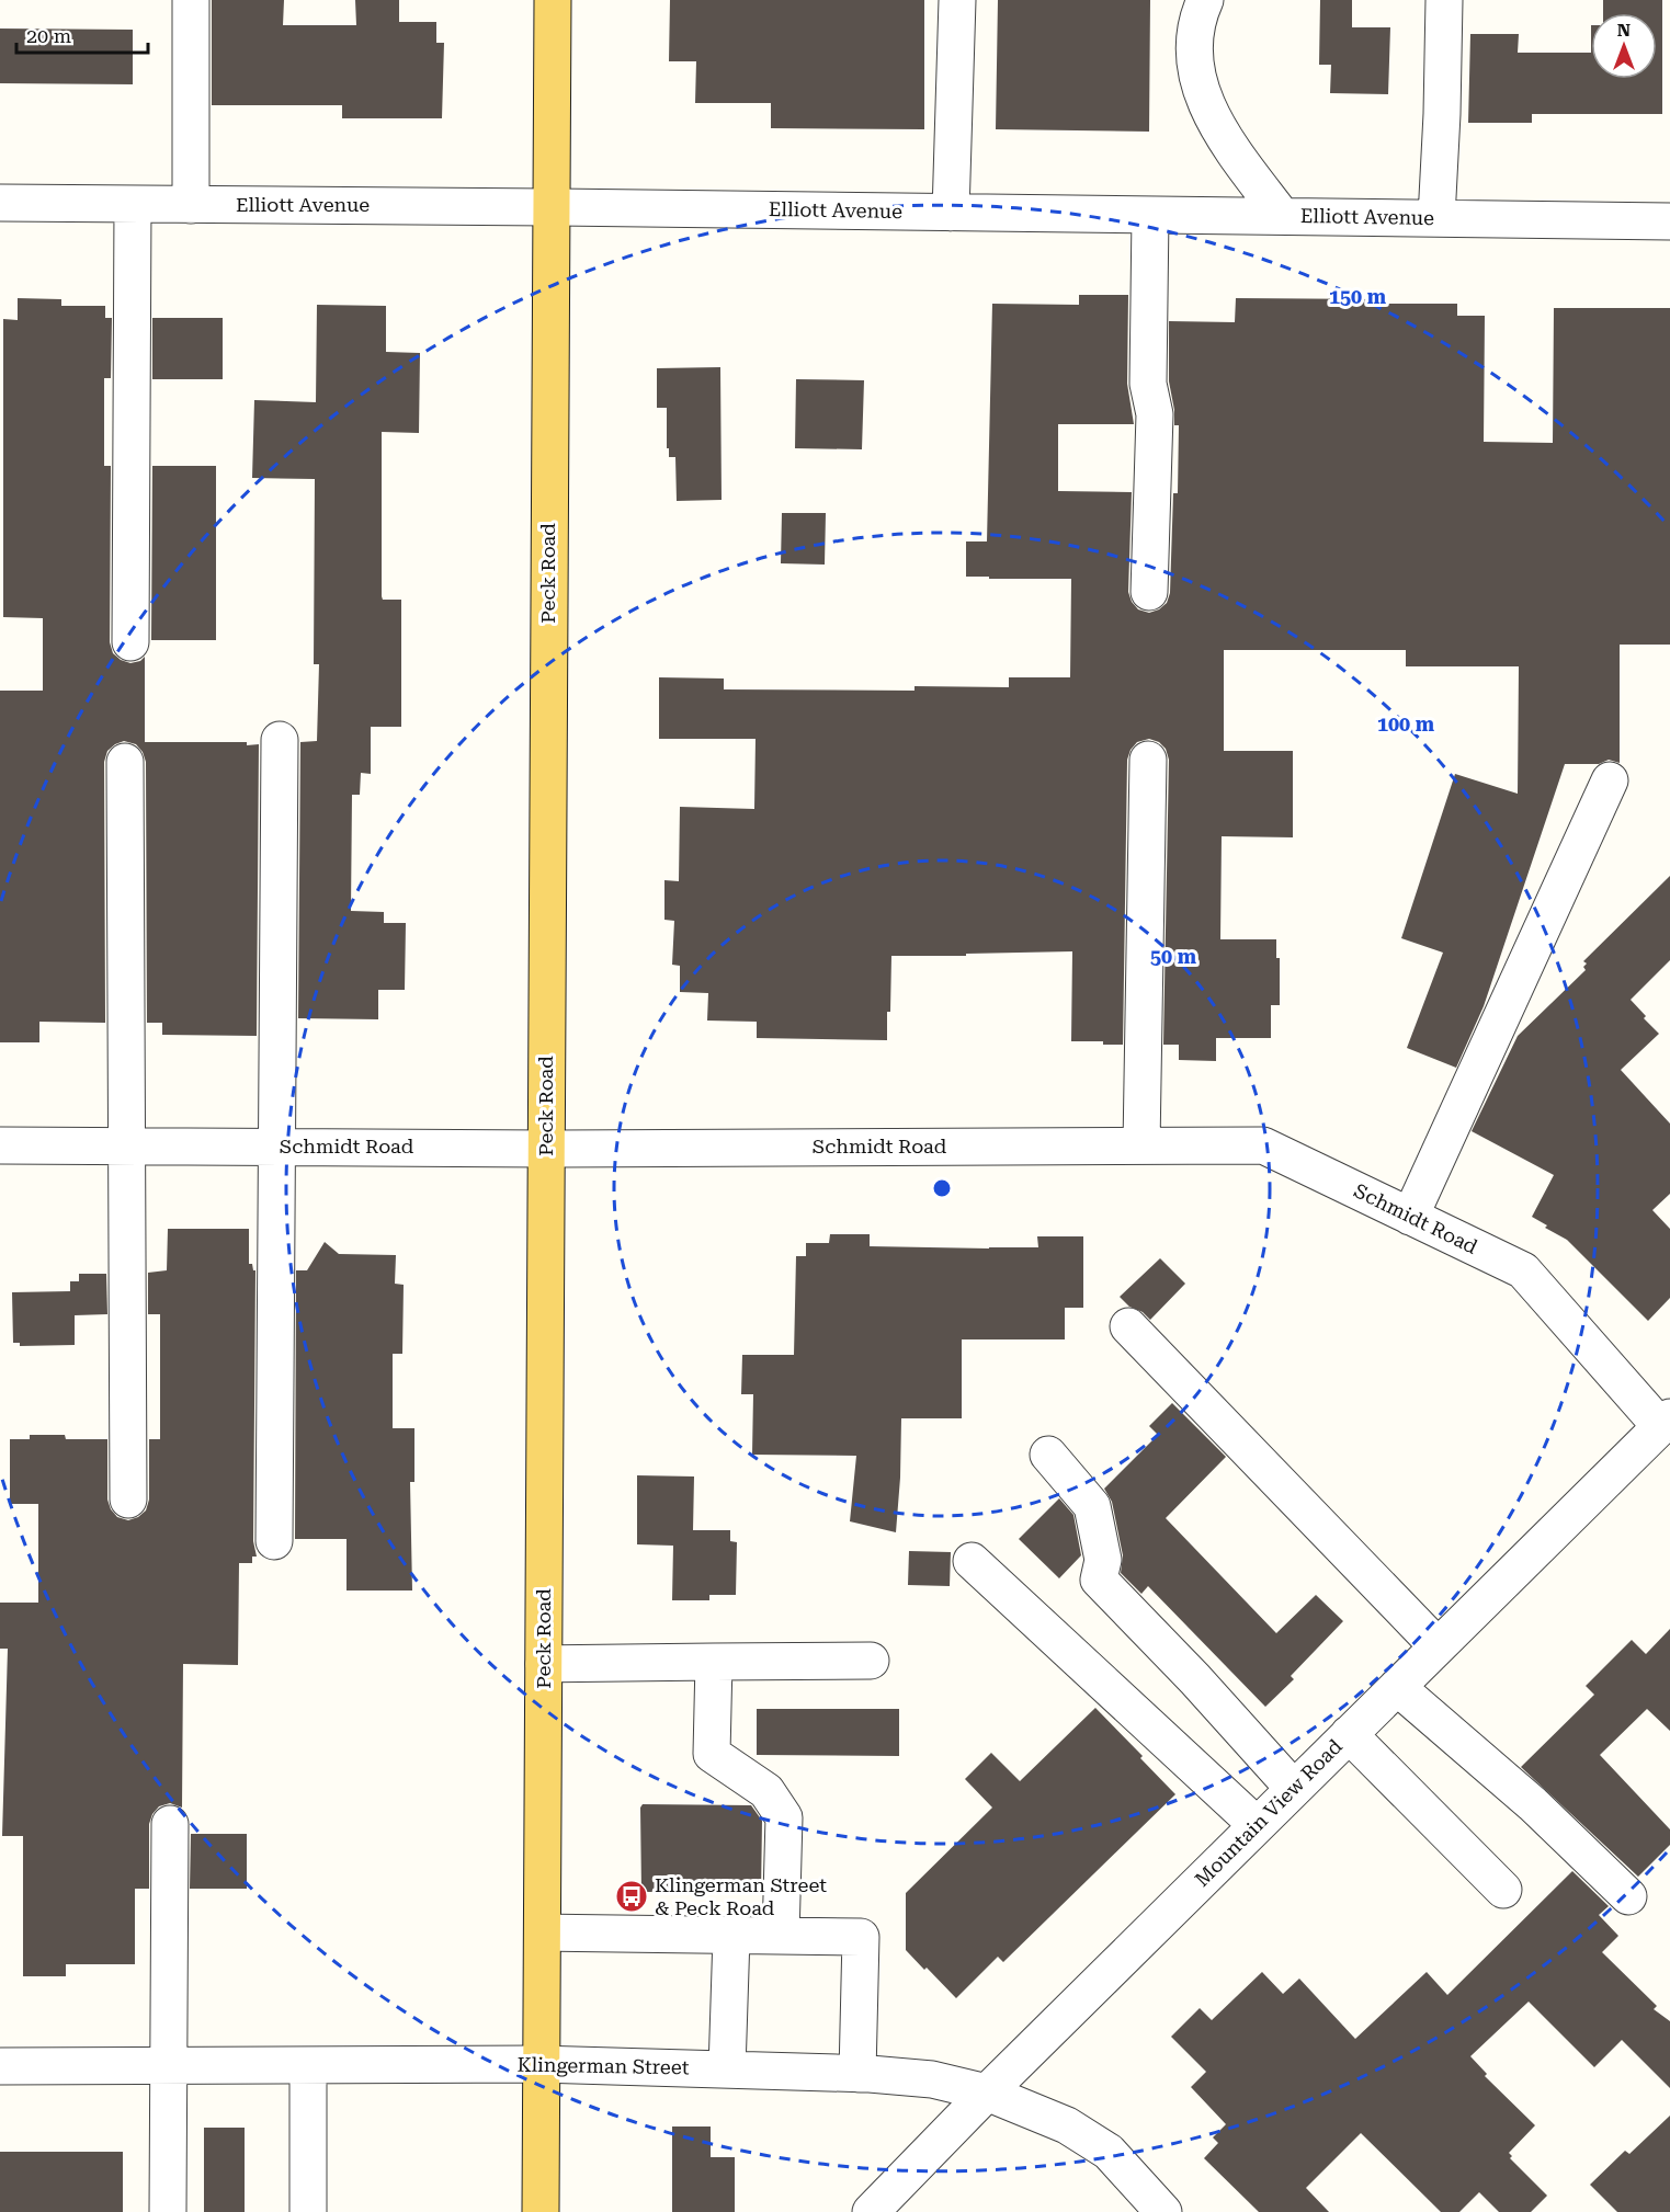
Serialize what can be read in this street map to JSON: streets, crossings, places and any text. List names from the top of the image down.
{
  "streets": {
    "main road": ["Peck Road"],
    "street": [
      "Elliott Avenue",
      "Schmidt Road",
      "Mountain View Road",
      "Klingerman Street"
    ]
  },
  "crossings": [
    ["Elliott Avenue", "Peck Road"],
    ["Peck Road", "Schmidt Road"],
    ["Peck Road", "Klingerman Street"],
    ["Schmidt Road", "Mountain View Road"],
    ["Mountain View Road", "Klingerman Street"]
  ],
  "places": {
    "bus stop": ["Klingerman Street & Peck Road"]
  },
  "scale_bar": "20 m",
  "north": "top",
  "rings": ["150 m", "100 m", "50 m"]
}
